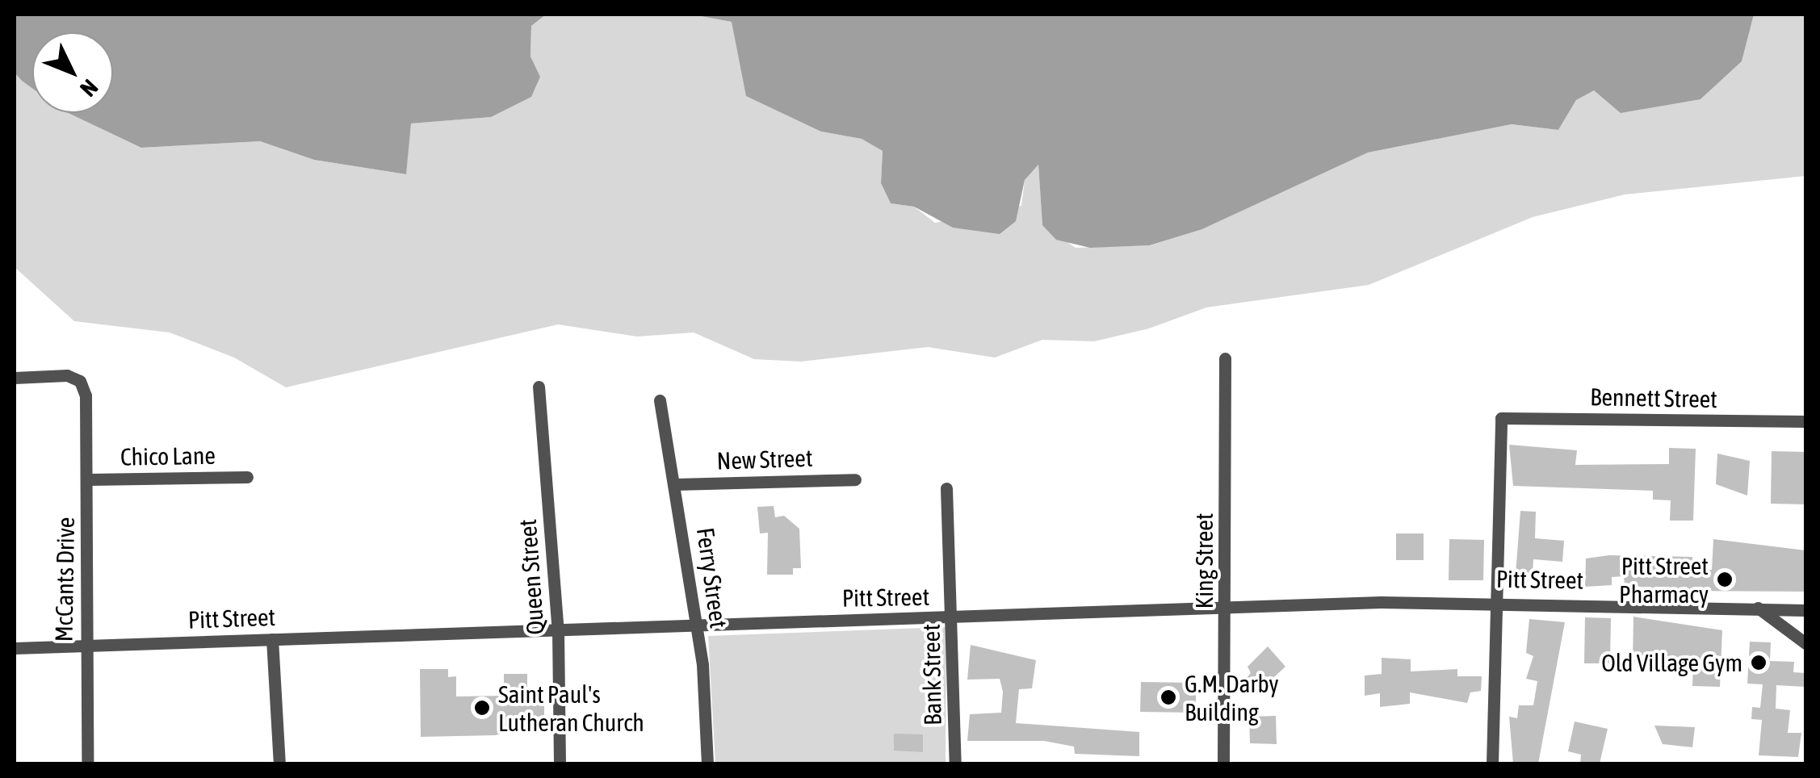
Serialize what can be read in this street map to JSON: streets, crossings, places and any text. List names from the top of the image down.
{
  "streets": {
    "street": [
      "Bennett Street",
      "Chico Lane",
      "New Street",
      "King Street",
      "Queen Street",
      "Ferry Street",
      "McCants Drive",
      "Pitt Street",
      "Bank Street"
    ]
  },
  "crossings": [
    ["Bennett Street", "Pitt Street"],
    ["Chico Lane", "McCants Drive"],
    ["New Street", "Ferry Street"],
    ["King Street", "Pitt Street"],
    ["Queen Street", "Pitt Street"],
    ["Ferry Street", "Pitt Street"],
    ["McCants Drive", "Pitt Street"],
    ["Pitt Street", "Bank Street"]
  ],
  "places": [
    "Pitt Street Pharmacy",
    "Old Village Gym",
    "G.M. Darby Building",
    "Saint Paul's Lutheran Church"
  ],
  "north": "bottom right"
}
